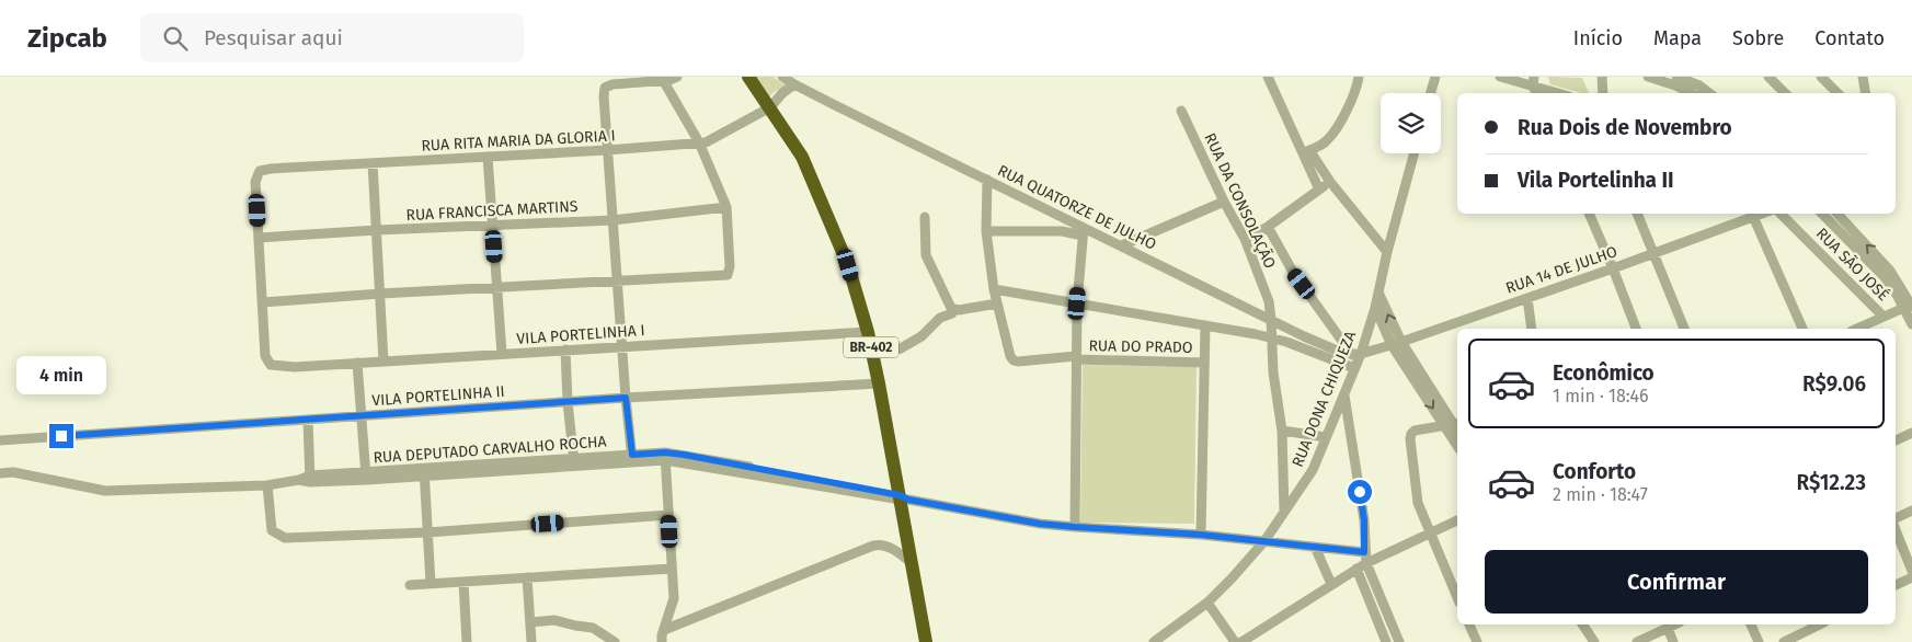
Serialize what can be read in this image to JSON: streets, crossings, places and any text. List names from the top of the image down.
{
  "streets": {
    "highway": ["BR-402"],
    "street": [
      "RUA RITA MARIA DA GLORIA I",
      "RUA DA CONSOLAÇÃO",
      "RUA QUATORZE DE JULHO",
      "RUA FRANCISCA MARTINS",
      "RUA SÃO JOSÉ",
      "RUA 14 DE JULHO",
      "VILA PORTELINHA I",
      "RUA DO PRADO",
      "VILA PORTELINHA II",
      "RUA DONA CHIQUEZA",
      "RUA DEPUTADO CARVALHO ROCHA"
    ]
  },
  "crossings": [
    ["RUA RITA MARIA DA GLORIA I", "RUA QUATORZE DE JULHO"],
    ["RUA RITA MARIA DA GLORIA I", "RUA FRANCISCA MARTINS"],
    ["RUA RITA MARIA DA GLORIA I", "BR-402"],
    ["RUA DA CONSOLAÇÃO", "RUA QUATORZE DE JULHO"],
    ["RUA DA CONSOLAÇÃO", "RUA DONA CHIQUEZA"],
    ["RUA QUATORZE DE JULHO", "RUA 14 DE JULHO"],
    ["RUA QUATORZE DE JULHO", "RUA DONA CHIQUEZA"],
    ["RUA 14 DE JULHO", "RUA DONA CHIQUEZA"],
    ["VILA PORTELINHA I", "BR-402"],
    ["BR-402", "VILA PORTELINHA II"],
    ["BR-402", "RUA DEPUTADO CARVALHO ROCHA"],
    ["RUA DONA CHIQUEZA", "RUA DEPUTADO CARVALHO ROCHA"]
  ],
  "page": {
    "header": "Zipcab",
    "search": "Pesquisar aqui",
    "nav": [
      "Início",
      "Mapa",
      "Sobre",
      "Contato"
    ],
    "banner": ["Rua Dois de Novembro", "Vila Portelinha II"],
    "list": [
      {
        "name": "Econômico",
        "note": "1 min · 18:46",
        "value": "R$9.06"
      },
      {
        "name": "Conforto",
        "note": "2 min · 18:47",
        "value": "R$12.23"
      }
    ],
    "bubble": "4 min",
    "buttons": "Confirmar"
  }
}
